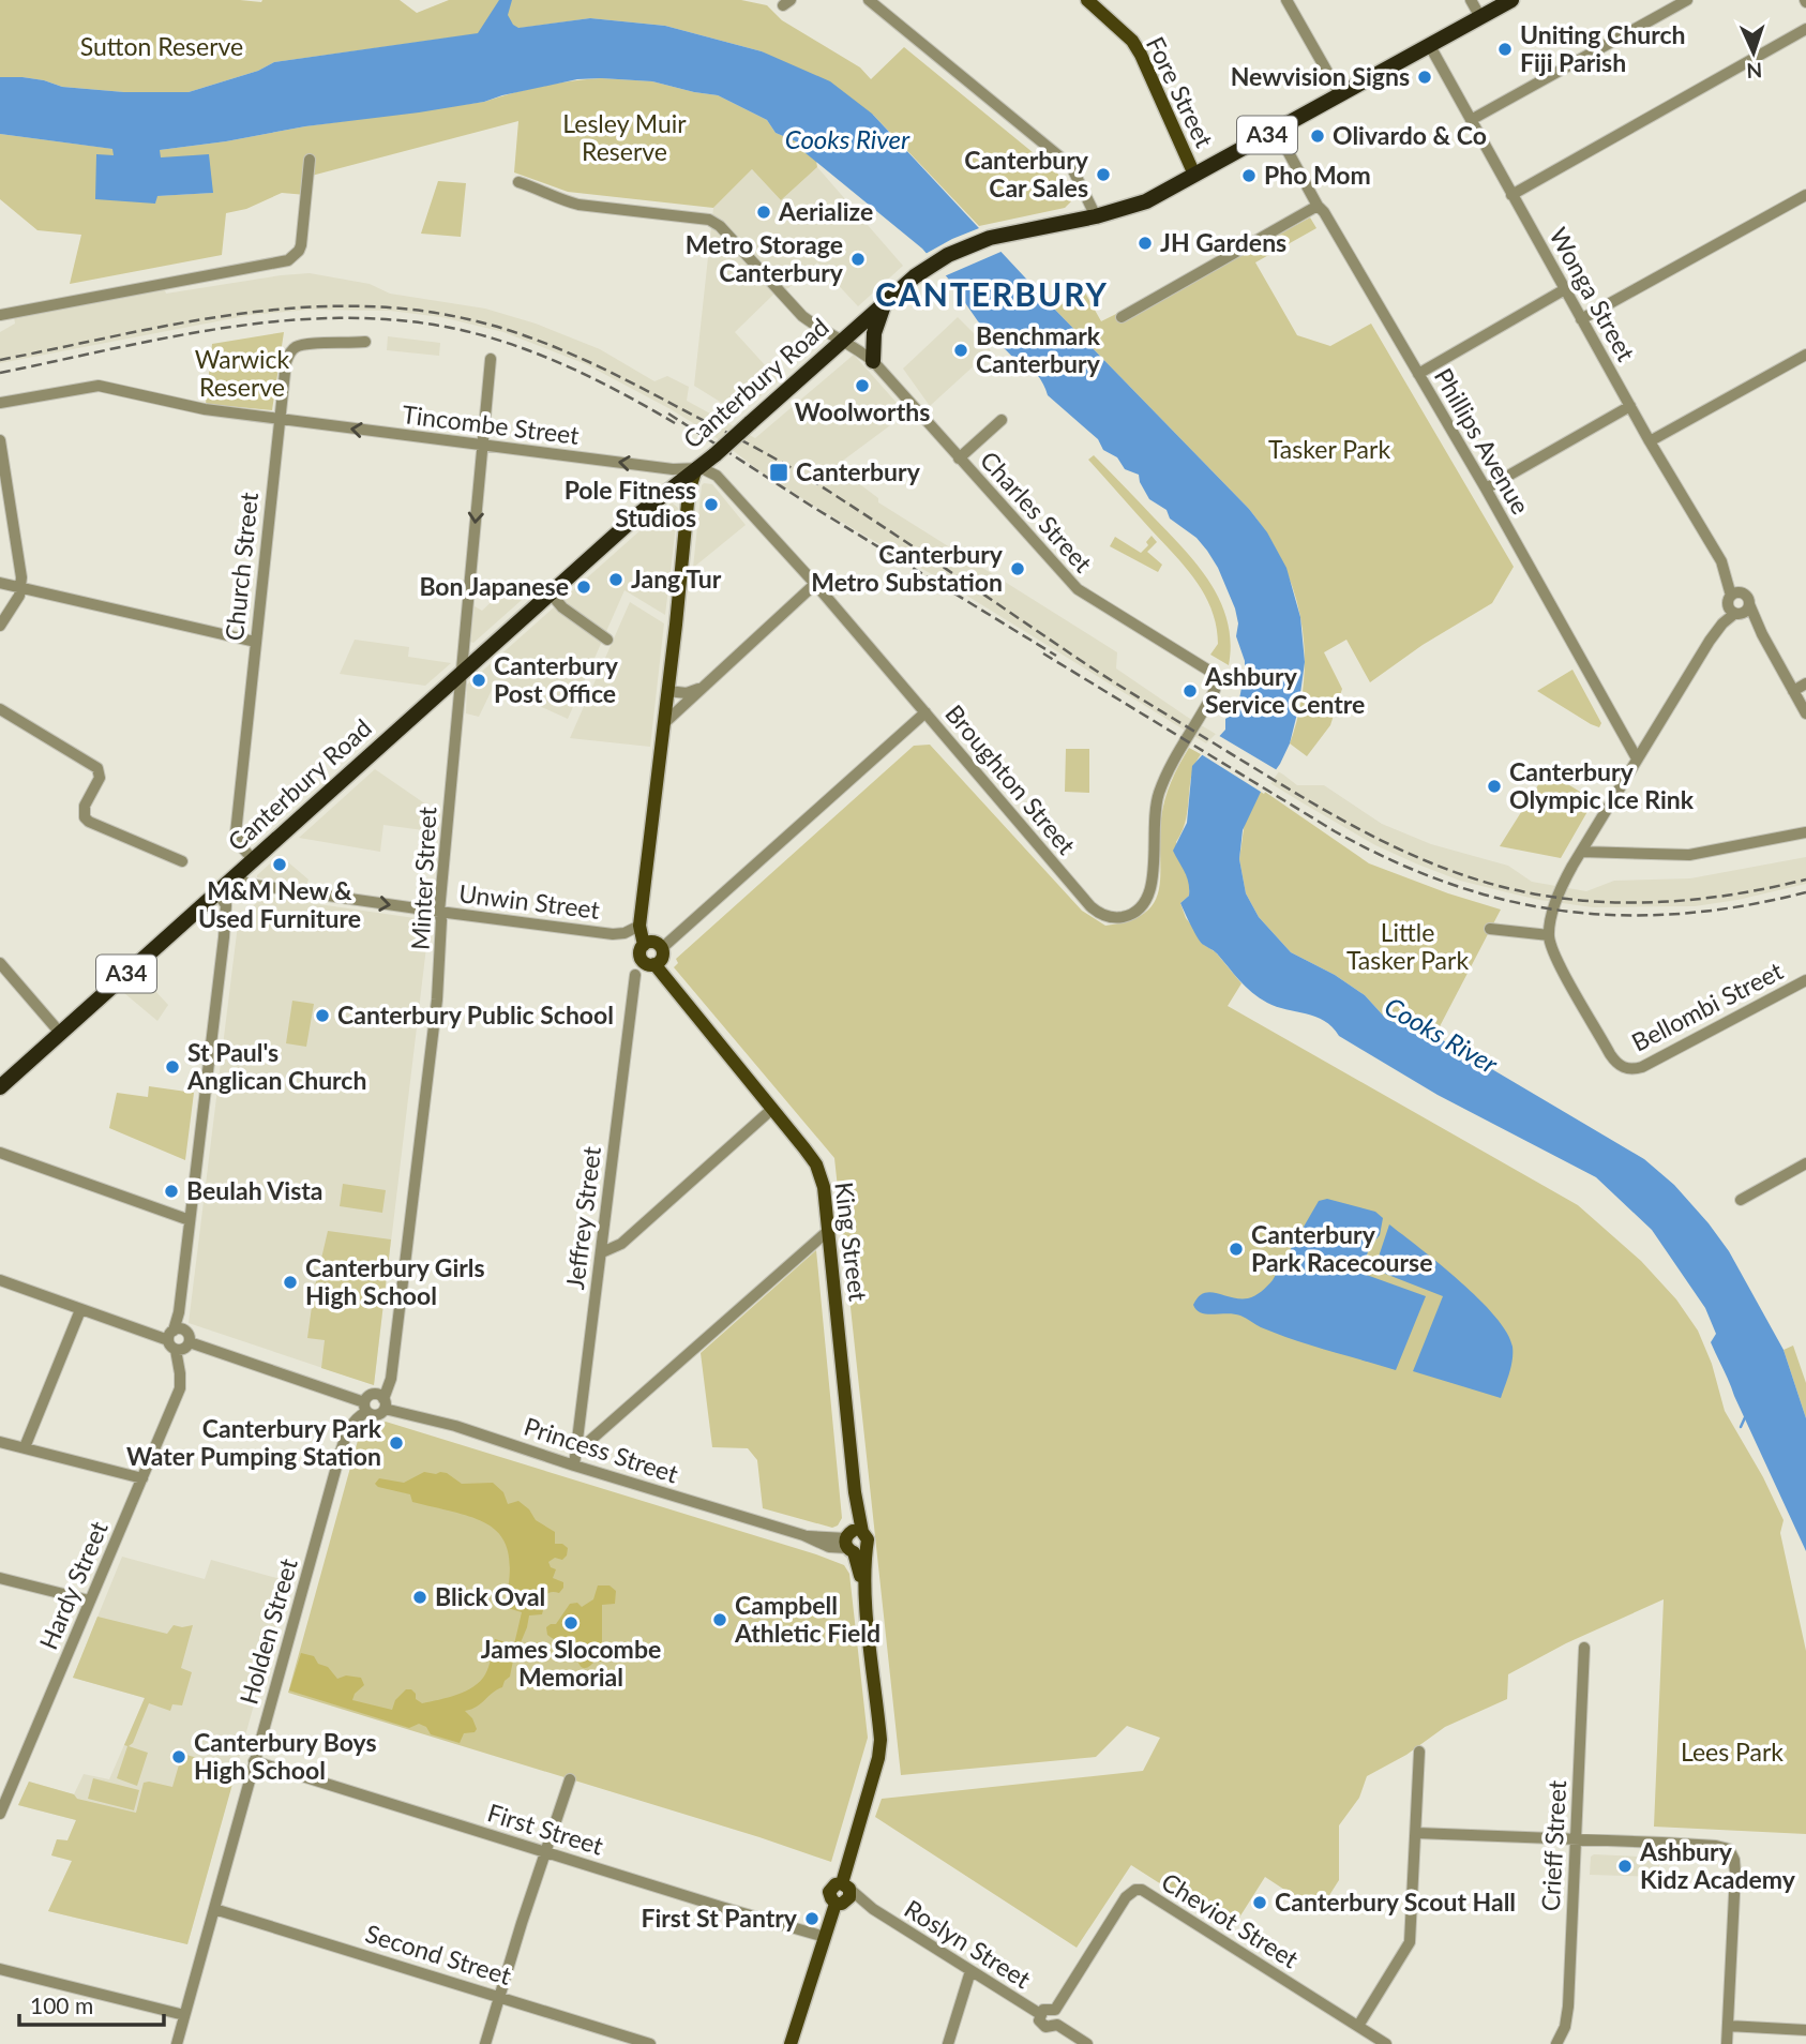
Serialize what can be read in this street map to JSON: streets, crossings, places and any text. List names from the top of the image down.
{
  "streets": {
    "highway": ["A34", "Canterbury Road"],
    "main road": ["Fore Street", "King Street"],
    "street": [
      "Wonga Street",
      "Tincombe Street",
      "Phillips Avenue",
      "Charles Street",
      "Church Street",
      "Broughton Street",
      "Minter Street",
      "Unwin Street",
      "Bellombi Street",
      "Jeffrey Street",
      "Princess Street",
      "Hardy Street",
      "Holden Street",
      "First Street",
      "Crieff Street",
      "Cheviot Street",
      "Roslyn Street",
      "Second Street"
    ]
  },
  "crossings": [
    ["Fore Street", "Canterbury Road"],
    ["Wonga Street", "Canterbury Road"],
    ["Canterbury Road", "Tincombe Street"],
    ["Canterbury Road", "Charles Street"],
    ["Canterbury Road", "Church Street"],
    ["Canterbury Road", "Broughton Street"],
    ["Canterbury Road", "Minter Street"],
    ["Canterbury Road", "Unwin Street"],
    ["Tincombe Street", "Church Street"],
    ["Tincombe Street", "Broughton Street"],
    ["Tincombe Street", "Minter Street"],
    ["Charles Street", "Broughton Street"],
    ["Minter Street", "Unwin Street"],
    ["Minter Street", "Princess Street"],
    ["Jeffrey Street", "Princess Street"],
    ["King Street", "Princess Street"],
    ["King Street", "First Street"],
    ["King Street", "Roslyn Street"],
    ["Holden Street", "First Street"],
    ["Holden Street", "Second Street"],
    ["Cheviot Street", "Roslyn Street"]
  ],
  "one_way": ["Tincombe Street", "Unwin Street"],
  "districts": ["CANTERBURY"],
  "water": ["Cooks River"],
  "parks": [
    "Sutton Reserve",
    "Lesley Muir Reserve",
    "Warwick Reserve",
    "Tasker Park",
    "Little Tasker Park",
    "Lees Park"
  ],
  "places": {
    "other": [
      "Uniting Church Fiji Parish",
      "Newvision Signs",
      "Olivardo & Co",
      "Canterbury Car Sales",
      "Pho Mom",
      "Aerialize",
      "JH Gardens",
      "Metro Storage Canterbury",
      "Benchmark Canterbury",
      "Woolworths",
      "Pole Fitness Studios",
      "Canterbury Metro Substation",
      "Jang Tur",
      "Bon Japanese",
      "Canterbury Post Office",
      "Ashbury Service Centre",
      "Canterbury Olympic Ice Rink",
      "M&M New & Used Furniture",
      "Canterbury Public School",
      "St Paul's Anglican Church",
      "Beulah Vista",
      "Canterbury Park Racecourse",
      "Canterbury Girls High School",
      "Canterbury Park Water Pumping Station",
      "Blick Oval",
      "Campbell Athletic Field",
      "James Slocombe Memorial",
      "Canterbury Boys High School",
      "Ashbury Kidz Academy",
      "Canterbury Scout Hall",
      "First St Pantry"
    ],
    "transit": ["Canterbury"]
  },
  "scale_bar": "100 m",
  "north": "bottom"
}
